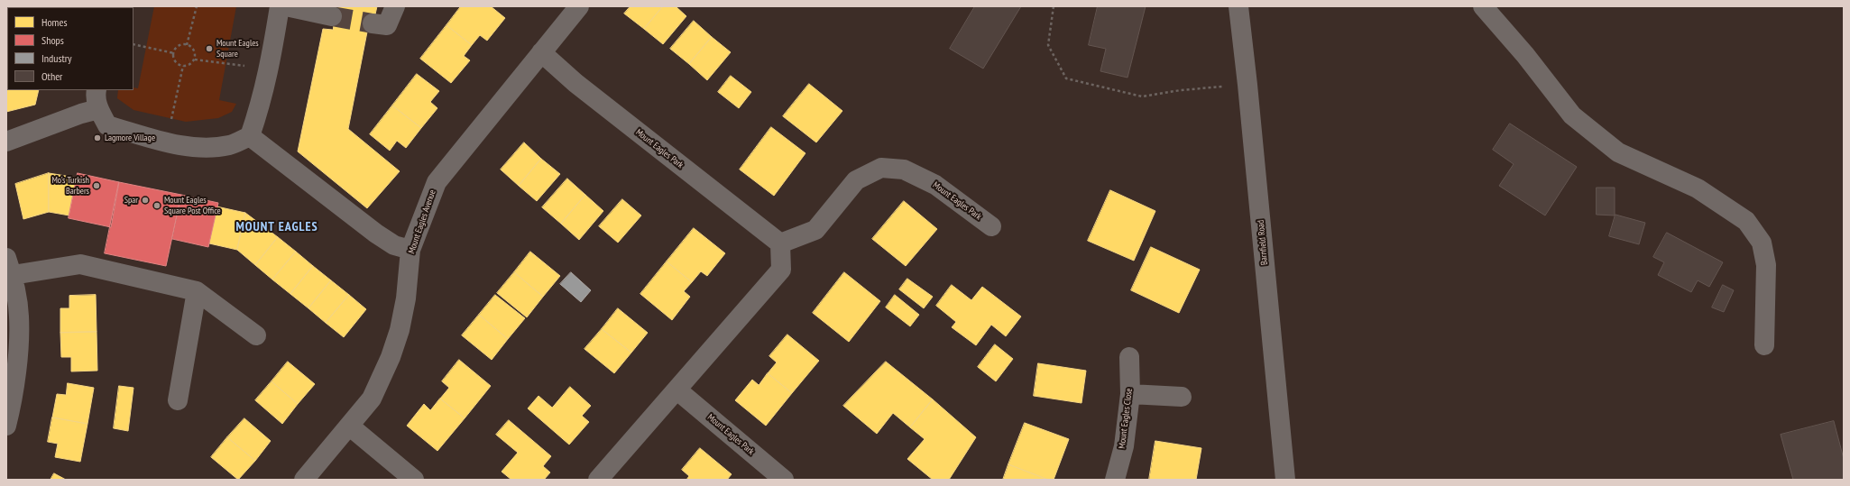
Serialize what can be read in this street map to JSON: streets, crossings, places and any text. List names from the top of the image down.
{
  "streets": {
    "street": [
      "Mount Eagles Park",
      "Mount Eagles Avenue",
      "Barnfield Road",
      "Mount Eagles Close"
    ]
  },
  "crossings": [
    ["Mount Eagles Park", "Mount Eagles Avenue"]
  ],
  "districts": ["MOUNT EAGLES"],
  "places": [
    "Mount Eagles Square",
    "Lagmore Village",
    "Mo's Turkish Barbers",
    "Spar",
    "Mount Eagles Square Post Office"
  ],
  "legend": [
    "Homes",
    "Shops",
    "Industry",
    "Other"
  ]
}
